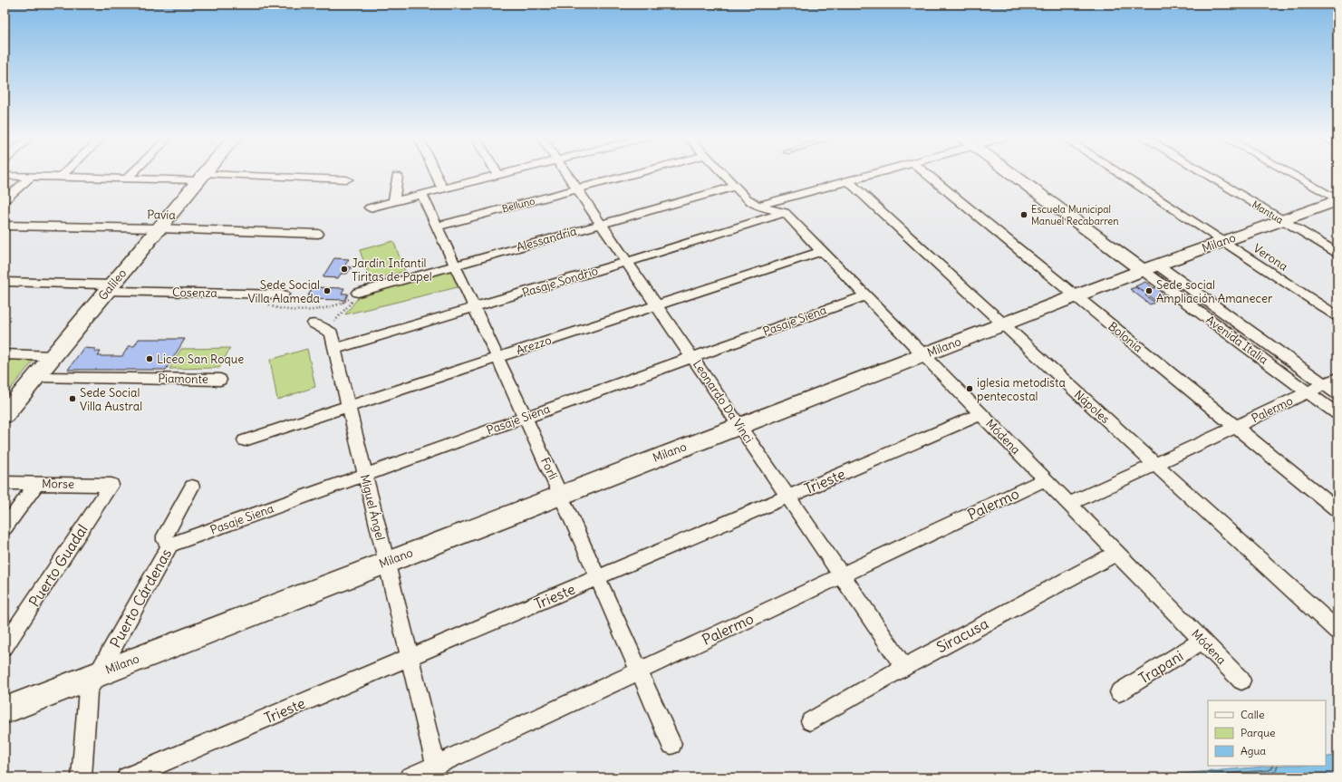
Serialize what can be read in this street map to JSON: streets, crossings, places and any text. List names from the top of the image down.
{
  "streets": {
    "street": [
      "Belluno",
      "Mantua",
      "Pavia",
      "Alessandría",
      "Milano",
      "Verona",
      "Pasaje Sondrio",
      "Galileo",
      "Cosenza",
      "Pasaje Siena",
      "Bolonia",
      "Avenida Italia",
      "Arezzo",
      "Piamonte",
      "Leonardo Da Vinci",
      "Nápoles",
      "Palermo",
      "Módena",
      "Forli",
      "Trieste",
      "Morse",
      "Miguel Ángel",
      "Puerto Guadal",
      "Puerto Cárdenas",
      "Siracusa",
      "Trapani"
    ]
  },
  "crossings": [
    ["Belluno", "Leonardo Da Vinci"],
    ["Belluno", "Forli"],
    ["Mantua", "Milano"],
    ["Pavia", "Galileo"],
    ["Alessandría", "Leonardo Da Vinci"],
    ["Alessandría", "Forli"],
    ["Milano", "Verona"],
    ["Milano", "Bolonia"],
    ["Milano", "Avenida Italia"],
    ["Milano", "Leonardo Da Vinci"],
    ["Milano", "Nápoles"],
    ["Milano", "Módena"],
    ["Milano", "Forli"],
    ["Milano", "Miguel Ángel"],
    ["Milano", "Puerto Cárdenas"],
    ["Pasaje Sondrio", "Leonardo Da Vinci"],
    ["Pasaje Sondrio", "Módena"],
    ["Pasaje Sondrio", "Forli"],
    ["Pasaje Sondrio", "Miguel Ángel"],
    ["Galileo", "Cosenza"],
    ["Galileo", "Piamonte"],
    ["Pasaje Siena", "Leonardo Da Vinci"],
    ["Pasaje Siena", "Módena"],
    ["Pasaje Siena", "Forli"],
    ["Pasaje Siena", "Miguel Ángel"],
    ["Pasaje Siena", "Puerto Cárdenas"],
    ["Bolonia", "Palermo"],
    ["Avenida Italia", "Palermo"],
    ["Arezzo", "Leonardo Da Vinci"],
    ["Arezzo", "Módena"],
    ["Arezzo", "Forli"],
    ["Arezzo", "Miguel Ángel"],
    ["Leonardo Da Vinci", "Palermo"],
    ["Leonardo Da Vinci", "Trieste"],
    ["Leonardo Da Vinci", "Siracusa"],
    ["Nápoles", "Palermo"],
    ["Palermo", "Módena"],
    ["Palermo", "Forli"],
    ["Palermo", "Miguel Ángel"],
    ["Módena", "Trieste"],
    ["Módena", "Siracusa"],
    ["Módena", "Trapani"],
    ["Forli", "Trieste"],
    ["Trieste", "Miguel Ángel"],
    ["Morse", "Puerto Guadal"]
  ],
  "places": [
    "Escuela Municipal Manuel Recabarren",
    "Jardín Infantil Tiritas de Papel",
    "Sede Social Villa Alameda",
    "Sede social Ampliación Amanecer",
    "Liceo San Roque",
    "iglesia metodista pentecostal",
    "Sede Social Villa Austral"
  ],
  "legend": ["Calle", "Parque", "Agua"]
}
